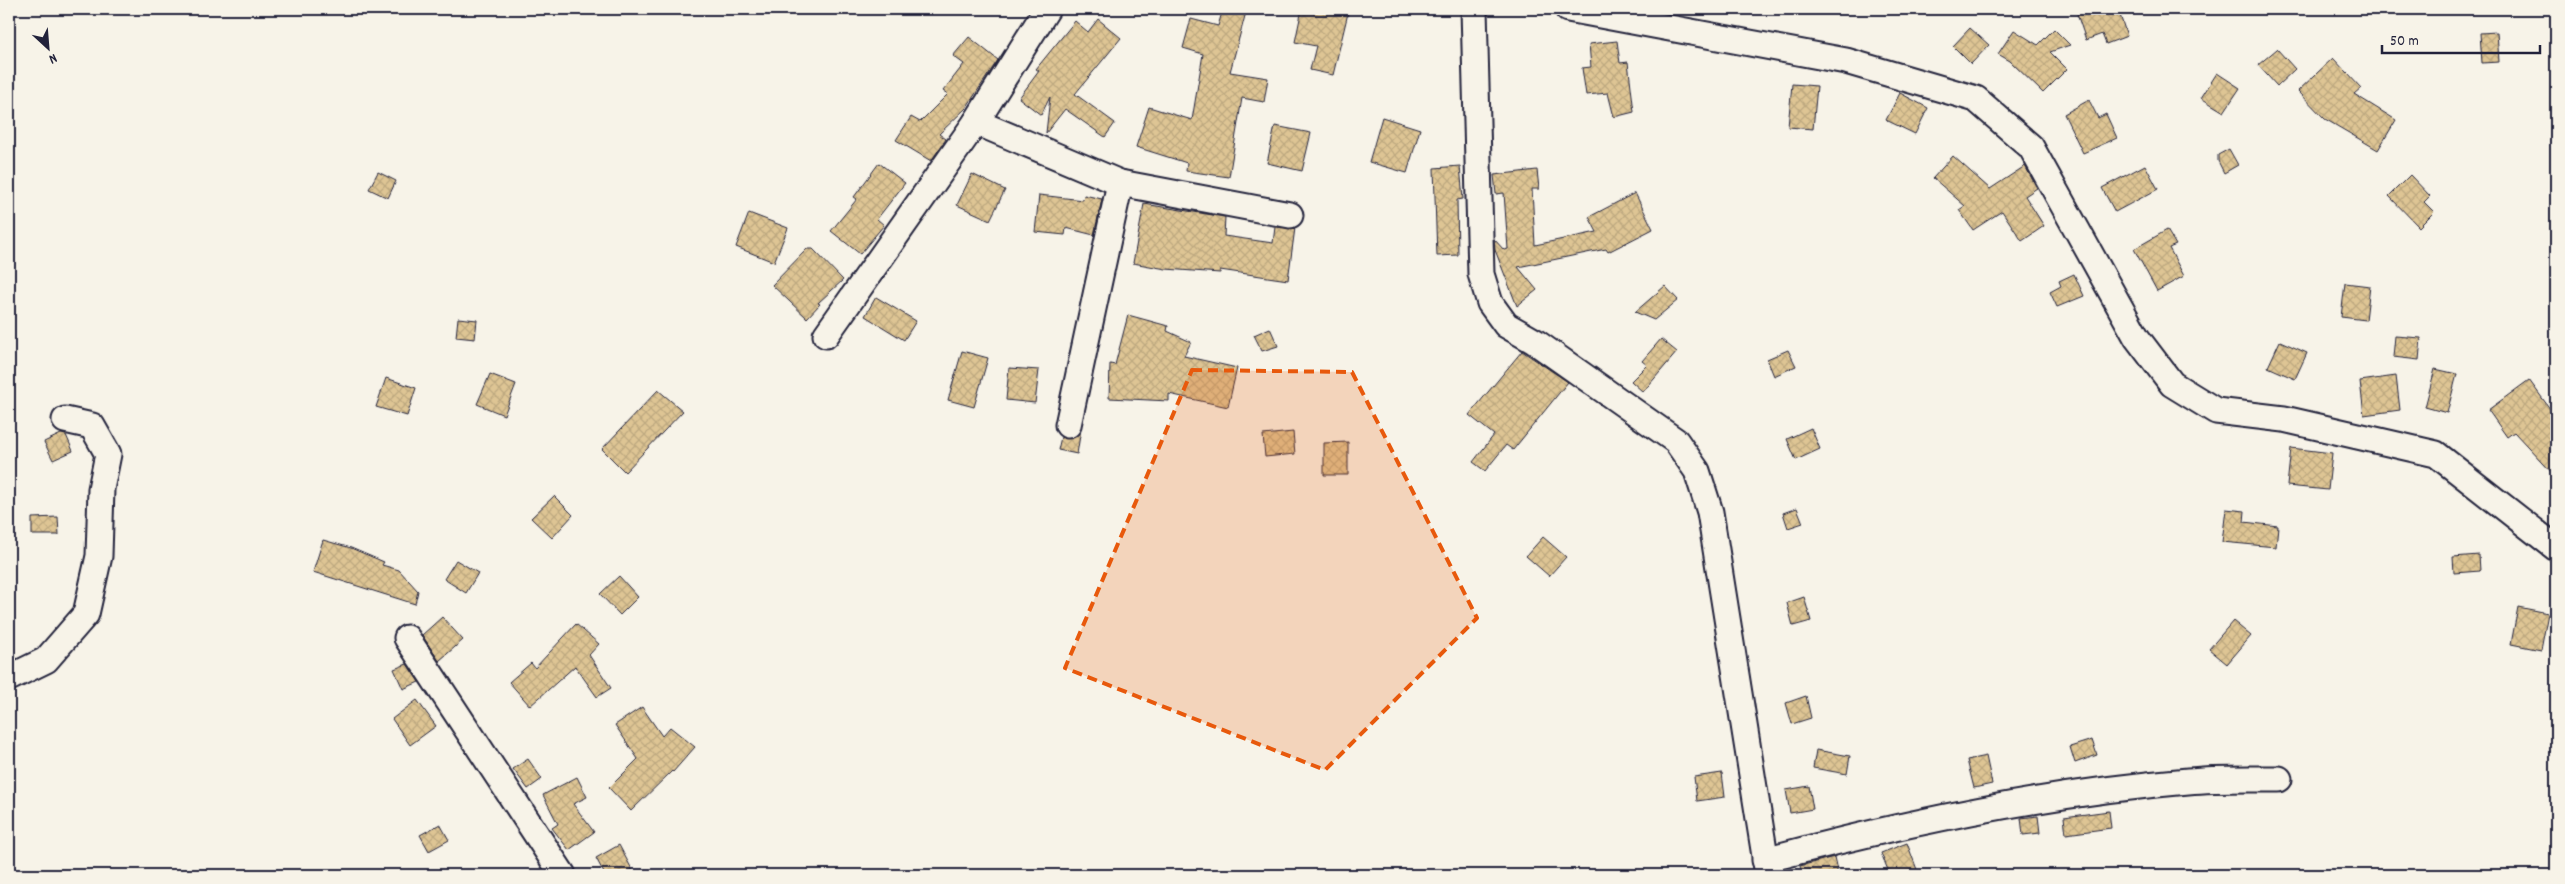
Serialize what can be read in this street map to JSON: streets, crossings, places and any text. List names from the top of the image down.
{
  "scale_bar": "50 m",
  "north": "bottom right"
}
